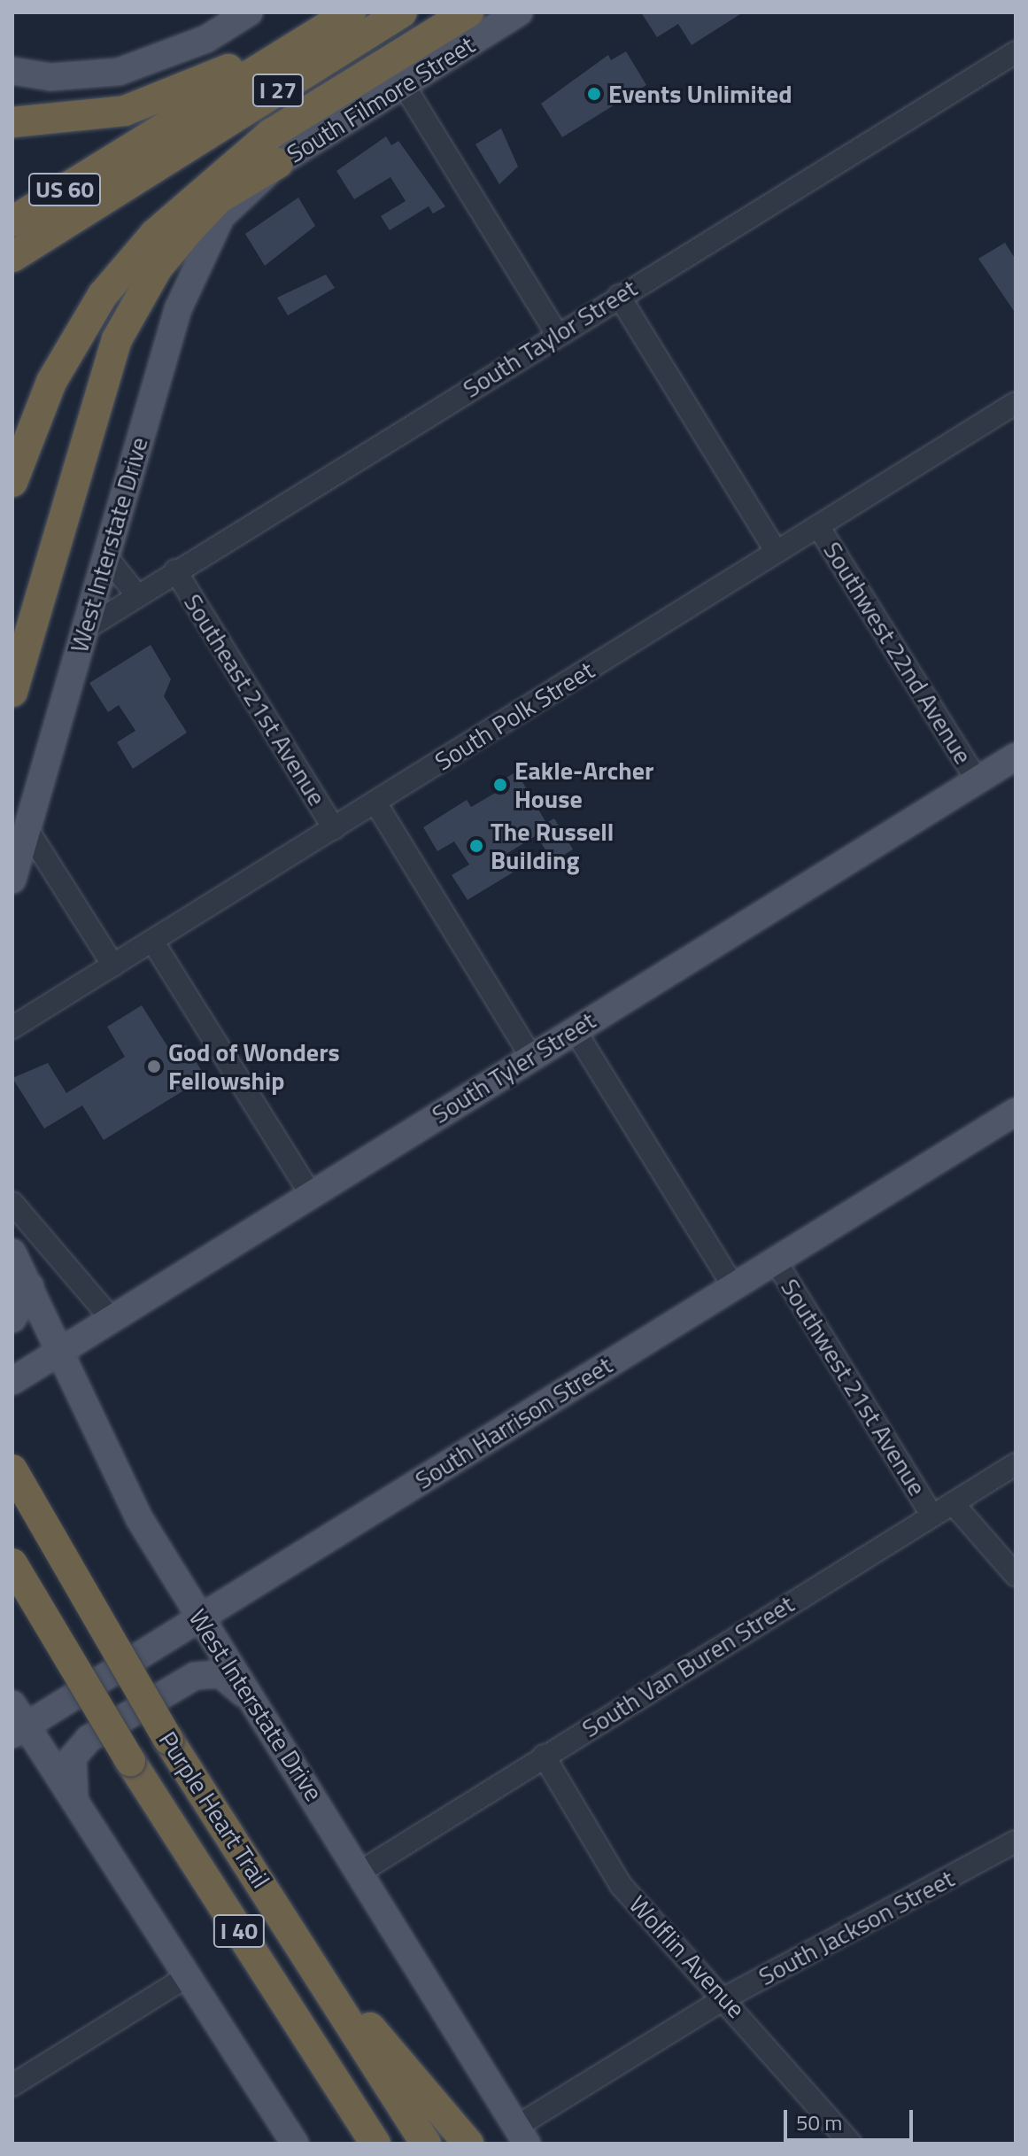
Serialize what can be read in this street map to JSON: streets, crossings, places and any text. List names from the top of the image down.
{
  "streets": {
    "highway": [
      "I 27",
      "US 60",
      "Purple Heart Trail",
      "I 40"
    ],
    "main road": [
      "South Filmore Street",
      "West Interstate Drive",
      "South Tyler Street",
      "South Harrison Street"
    ],
    "street": [
      "South Taylor Street",
      "Southwest 22nd Avenue",
      "Southeast 21st Avenue",
      "South Polk Street",
      "Southwest 21st Avenue",
      "South Van Buren Street",
      "South Jackson Street",
      "Wolflin Avenue"
    ]
  },
  "crossings": [
    ["South Filmore Street", "West Interstate Drive"],
    ["South Taylor Street", "West Interstate Drive"],
    ["South Taylor Street", "Southeast 21st Avenue"],
    ["West Interstate Drive", "South Tyler Street"],
    ["West Interstate Drive", "South Harrison Street"],
    ["West Interstate Drive", "South Van Buren Street"],
    ["West Interstate Drive", "South Jackson Street"],
    ["Southwest 22nd Avenue", "South Polk Street"],
    ["Southwest 22nd Avenue", "South Tyler Street"],
    ["Southeast 21st Avenue", "South Polk Street"],
    ["Southwest 21st Avenue", "South Harrison Street"],
    ["Southwest 21st Avenue", "South Van Buren Street"],
    ["South Van Buren Street", "Wolflin Avenue"],
    ["South Jackson Street", "Wolflin Avenue"]
  ],
  "places": [
    "Events Unlimited",
    "Eakle-Archer House",
    "The Russell Building",
    "God of Wonders Fellowship"
  ],
  "scale_bar": "50 m"
}
